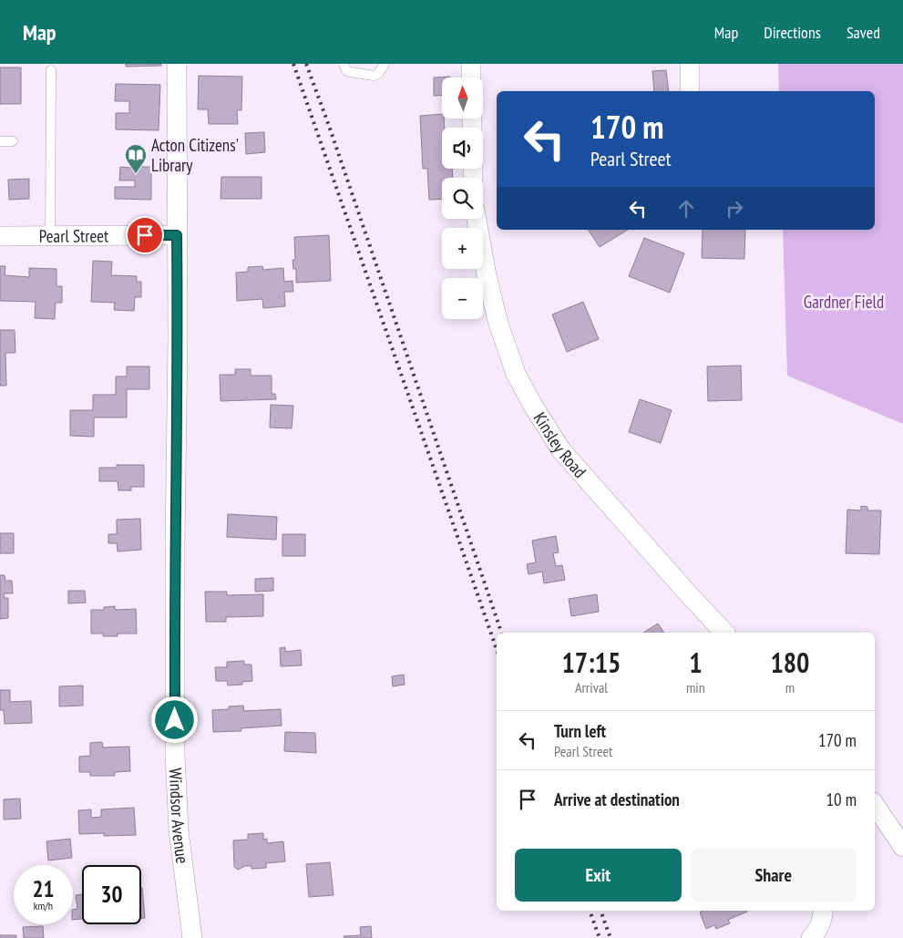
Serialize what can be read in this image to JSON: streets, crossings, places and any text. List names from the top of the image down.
{
  "streets": {
    "street": ["Pearl Street", "Kinsley Road", "Windsor Avenue"]
  },
  "crossings": [
    ["Pearl Street", "Windsor Avenue"]
  ],
  "parks": ["Gardner Field"],
  "places": {
    "library": ["Acton Citizens' Library"]
  },
  "north": "top",
  "page": {
    "header": "Map",
    "nav": ["Map", "Directions", "Saved"],
    "map_buttons": ["+", "−"],
    "turn": ["170 m", "Pearl Street"],
    "eta": [
      "17:15",
      "Arrival",
      "1",
      "min",
      "180",
      "m"
    ],
    "list": [
      {
        "name": "Turn left",
        "note": "Pearl Street",
        "value": "170 m"
      },
      {
        "name": "Arrive at destination",
        "value": "10 m"
      }
    ],
    "buttons": ["Exit", "Share"],
    "speed": "21 km/h",
    "limit": "30"
  }
}
